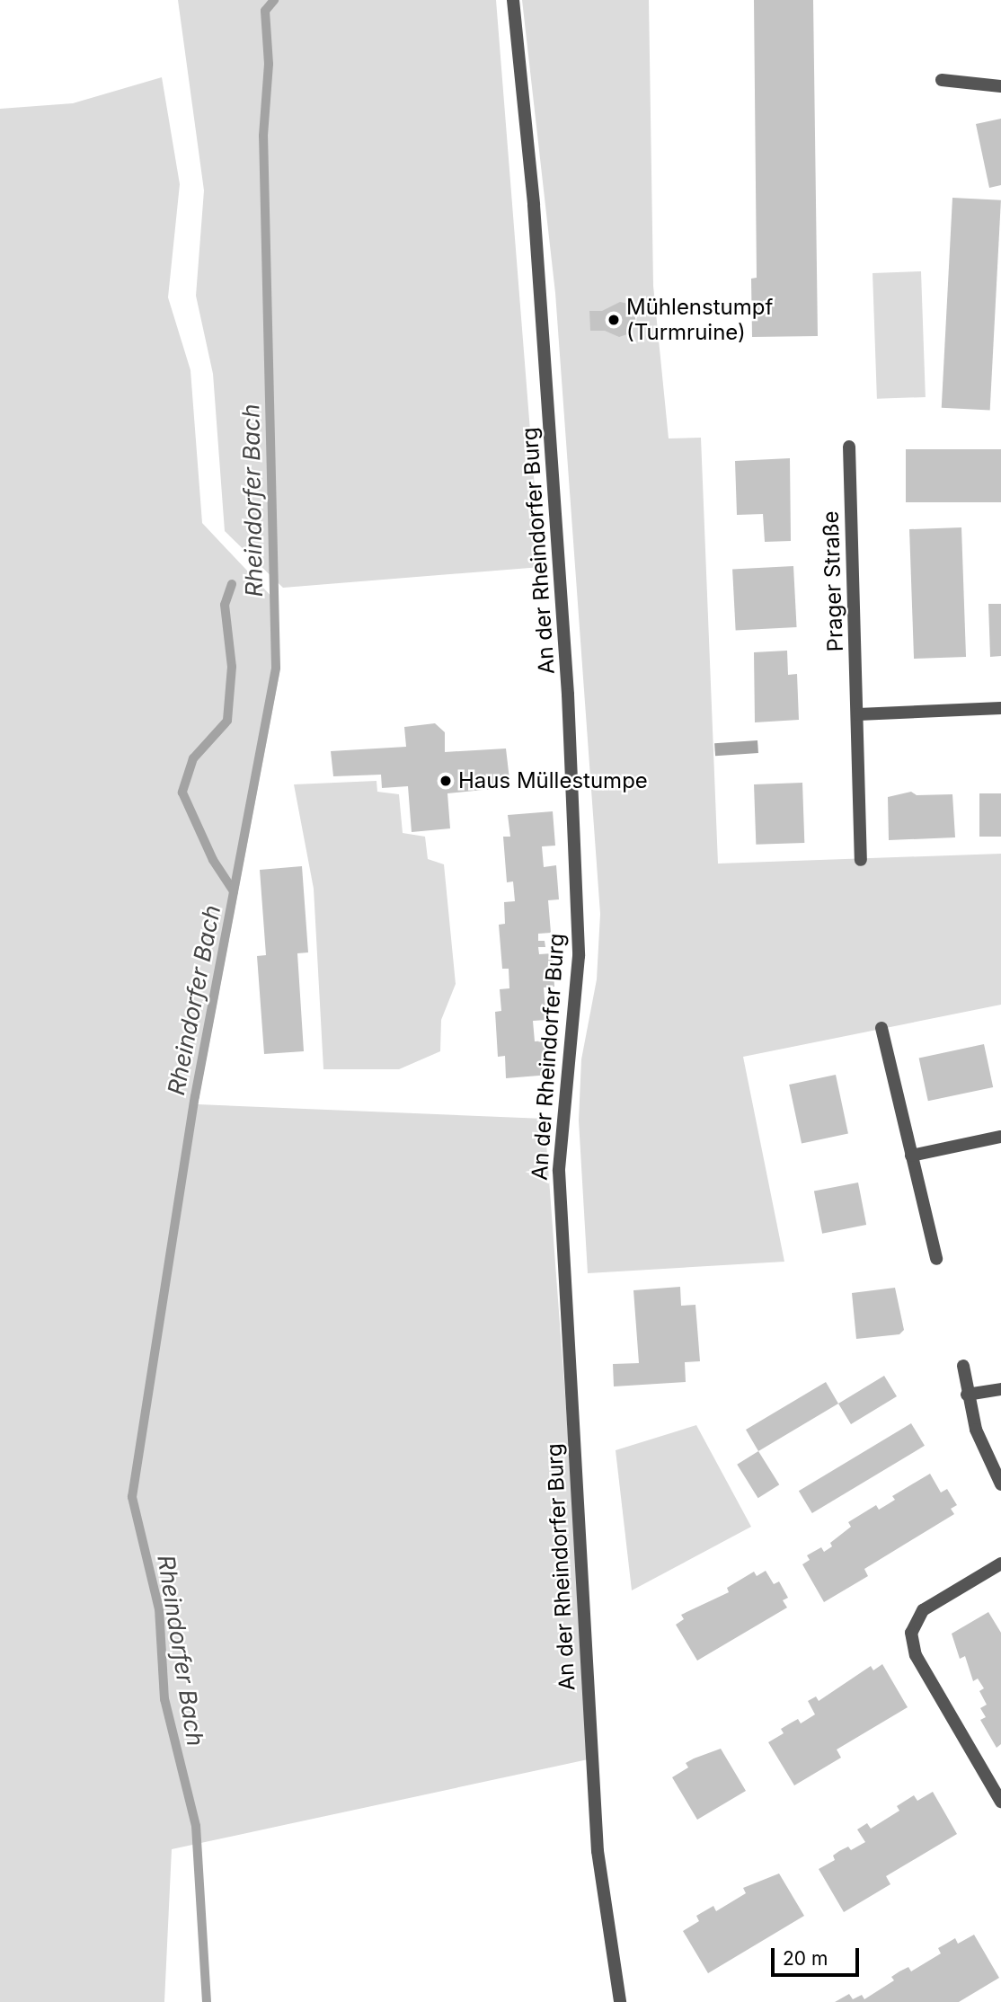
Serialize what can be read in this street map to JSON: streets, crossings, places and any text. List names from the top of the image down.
{
  "streets": {
    "street": ["An der Rheindorfer Burg", "Prager Straße"]
  },
  "water": ["Rheindorfer Bach"],
  "places": ["Mühlenstumpf (Turmruine)", "Haus Müllestumpe"],
  "scale_bar": "20 m"
}
